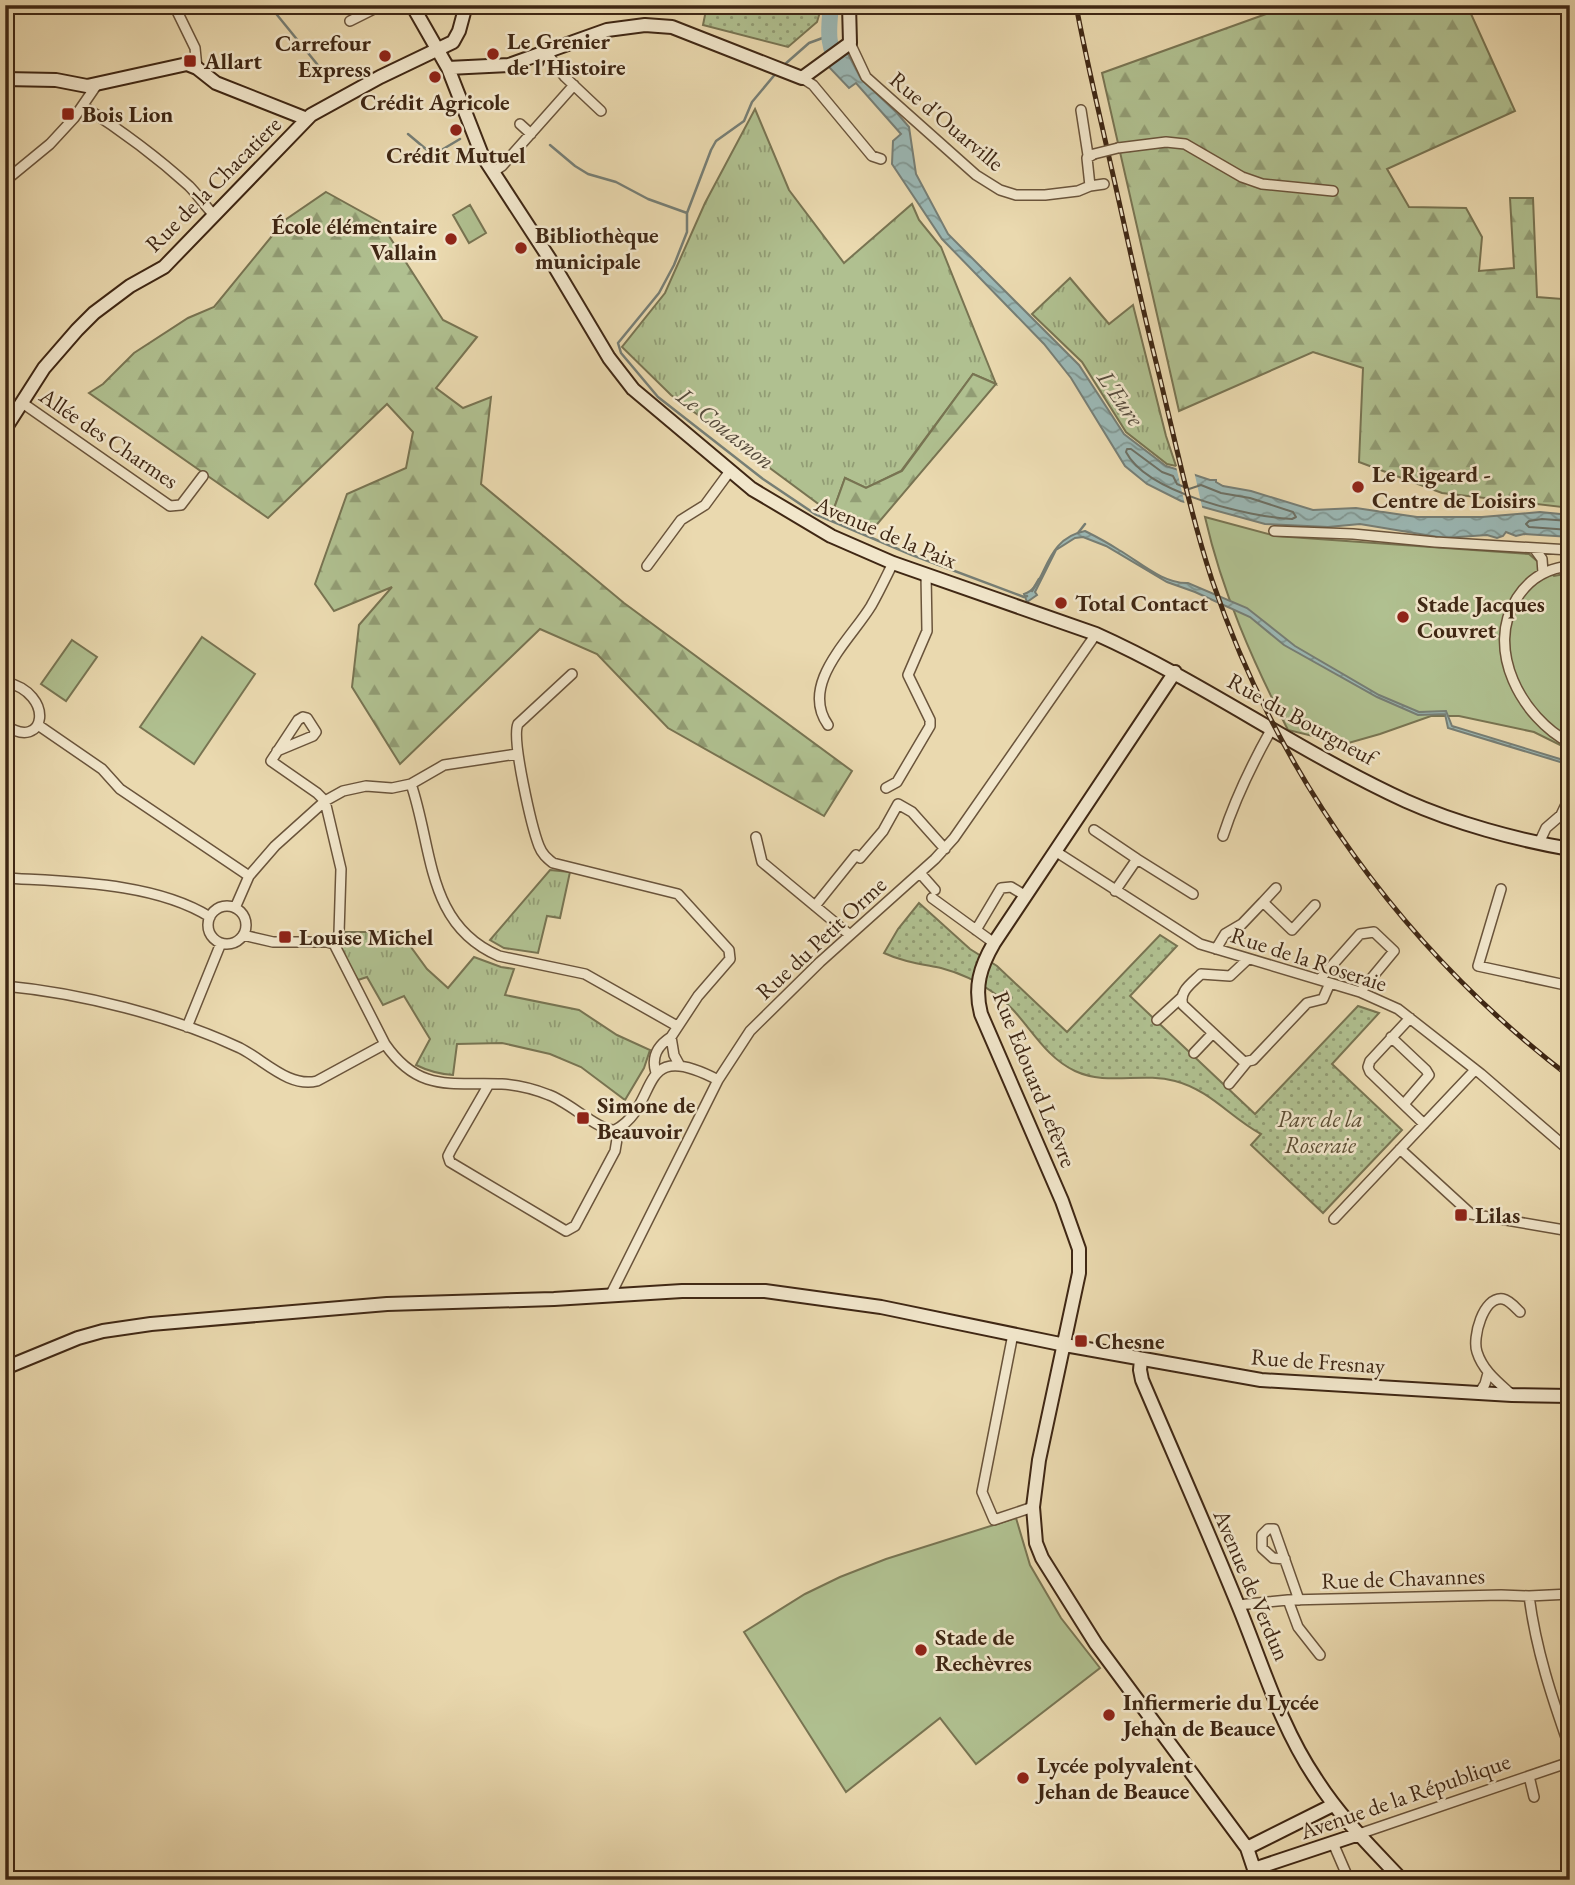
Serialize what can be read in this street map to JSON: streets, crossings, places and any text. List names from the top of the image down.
{
  "streets": {
    "street": [
      "Rue d'Ouarville",
      "Rue de la Chacatiere",
      "Allée des Charmes",
      "Avenue de la Paix",
      "Rue du Bourgneuf",
      "Rue du Petit Orme",
      "Rue de la Roseraie",
      "Rue Edouard Lefèvre",
      "Rue de Fresnay",
      "Rue de Chavannes",
      "Avenue de Verdun",
      "Avenue de la République"
    ]
  },
  "crossings": [
    ["Rue de la Chacatiere", "Allée des Charmes"],
    ["Rue de la Chacatiere", "Avenue de la Paix"],
    ["Avenue de la Paix", "Rue du Bourgneuf"],
    ["Rue du Bourgneuf", "Rue du Petit Orme"],
    ["Rue du Bourgneuf", "Rue Edouard Lefèvre"],
    ["Rue du Petit Orme", "Rue de Fresnay"],
    ["Rue de la Roseraie", "Rue Edouard Lefèvre"],
    ["Rue Edouard Lefèvre", "Rue de Fresnay"],
    ["Rue Edouard Lefèvre", "Avenue de la République"],
    ["Rue de Fresnay", "Avenue de Verdun"],
    ["Rue de Chavannes", "Avenue de Verdun"],
    ["Avenue de Verdun", "Avenue de la République"]
  ],
  "water": ["L'Eure", "Le Couasnon"],
  "parks": ["Parc de la Roseraie"],
  "places": {
    "other": [
      "Le Grenier de l'Histoire",
      "Carrefour Express",
      "Crédit Agricole",
      "Crédit Mutuel",
      "École élémentaire Vallain",
      "Bibliothèque municipale",
      "Le Rigeard - Centre de Loisirs",
      "Total Contact",
      "Stade Jacques Couvret",
      "Stade de Rechèvres",
      "Infiermerie du Lycée Jehan de Beauce",
      "Lycée polyvalent Jehan de Beauce"
    ],
    "transit": [
      "Allart",
      "Bois Lion",
      "Louise Michel",
      "Simone de Beauvoir",
      "Lilas",
      "Chesne"
    ]
  }
}
